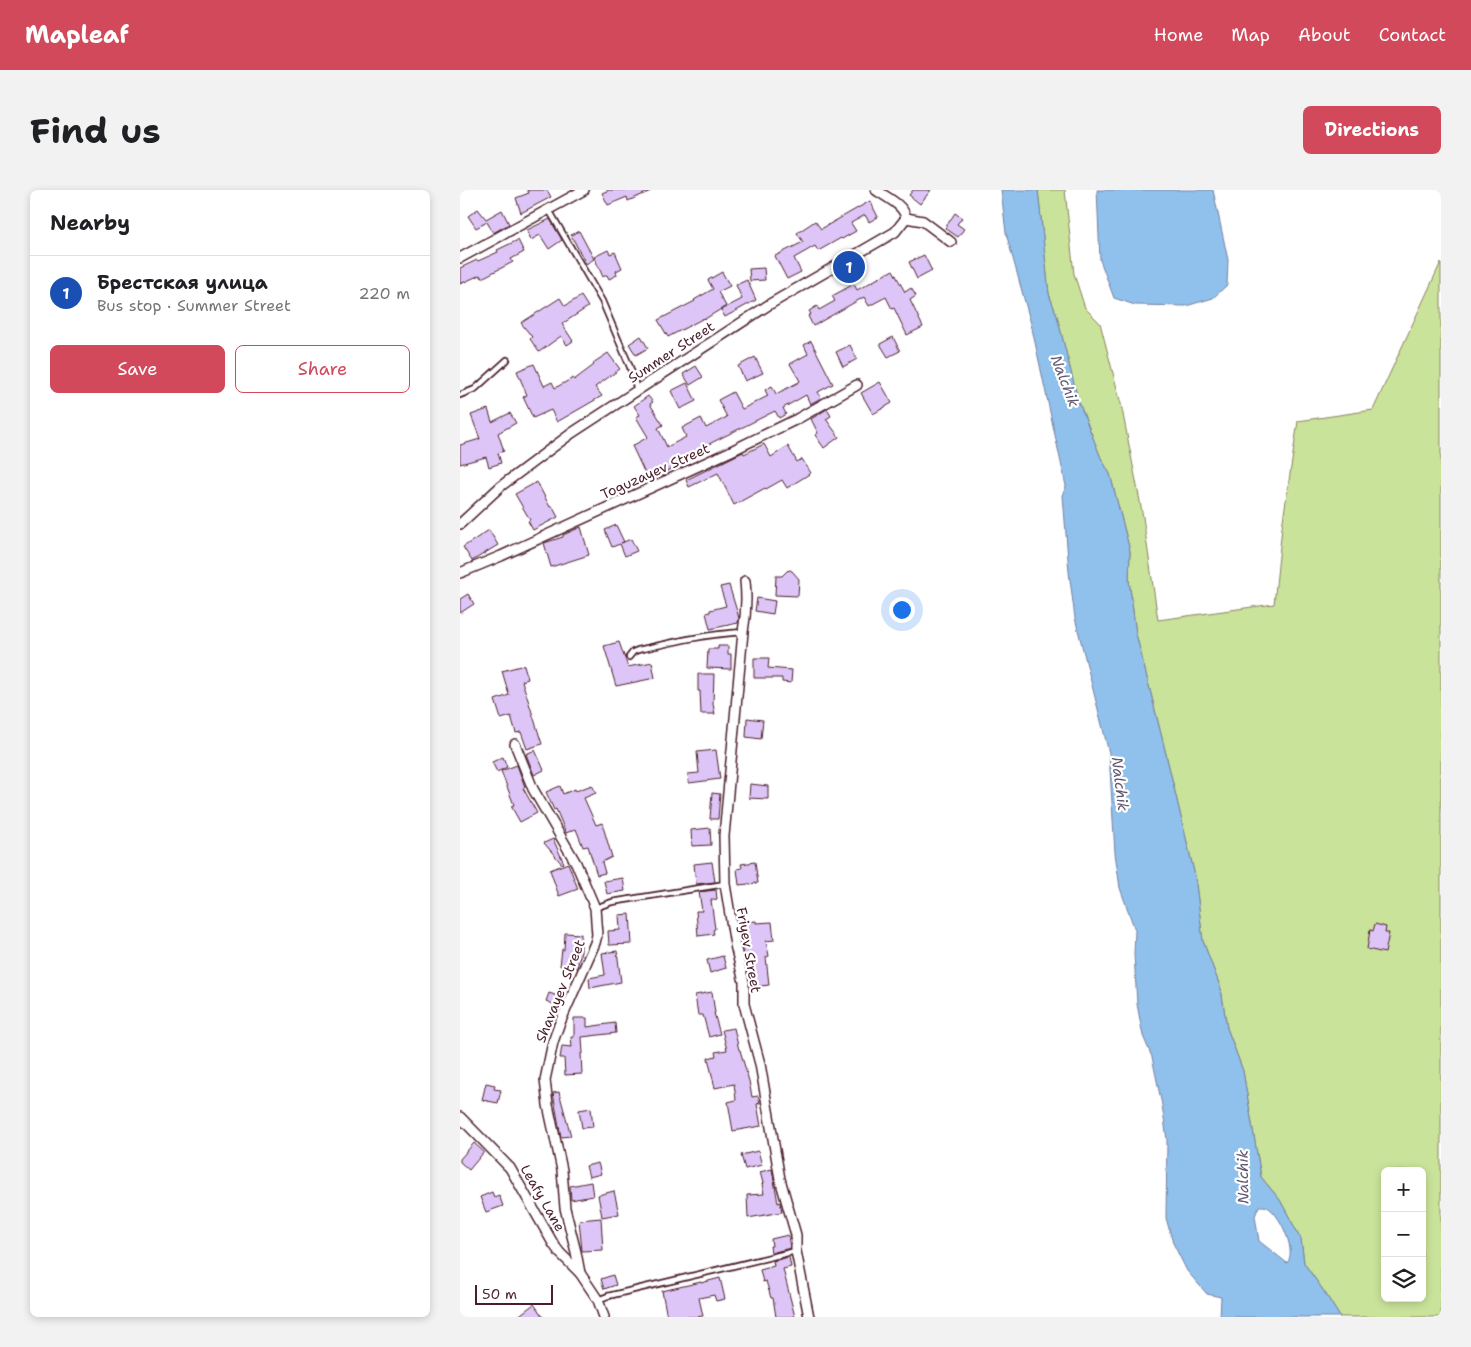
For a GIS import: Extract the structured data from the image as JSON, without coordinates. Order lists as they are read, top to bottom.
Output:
{
  "streets": {
    "street": [
      "Summer Street",
      "Toguzayev Street",
      "Friyev Street",
      "Shavayev Street",
      "Leafy Lane"
    ]
  },
  "crossings": [
    ["Shavayev Street", "Leafy Lane"]
  ],
  "water": ["Nalchik"],
  "scale_bar": "50 m",
  "page": {
    "header": "Mapleaf",
    "nav": [
      "Home",
      "Map",
      "About",
      "Contact"
    ],
    "buttons": [
      "Directions",
      ["Save", "Share"]
    ],
    "title": "Find us",
    "heading": "Nearby",
    "pins": "1",
    "list": [
      {
        "mark": "1",
        "name": "Брестская улица",
        "note": "Bus stop · Summer Street",
        "value": "220 m"
      }
    ],
    "map_buttons": ["+", "−"],
    "scale": "50 m"
  }
}
